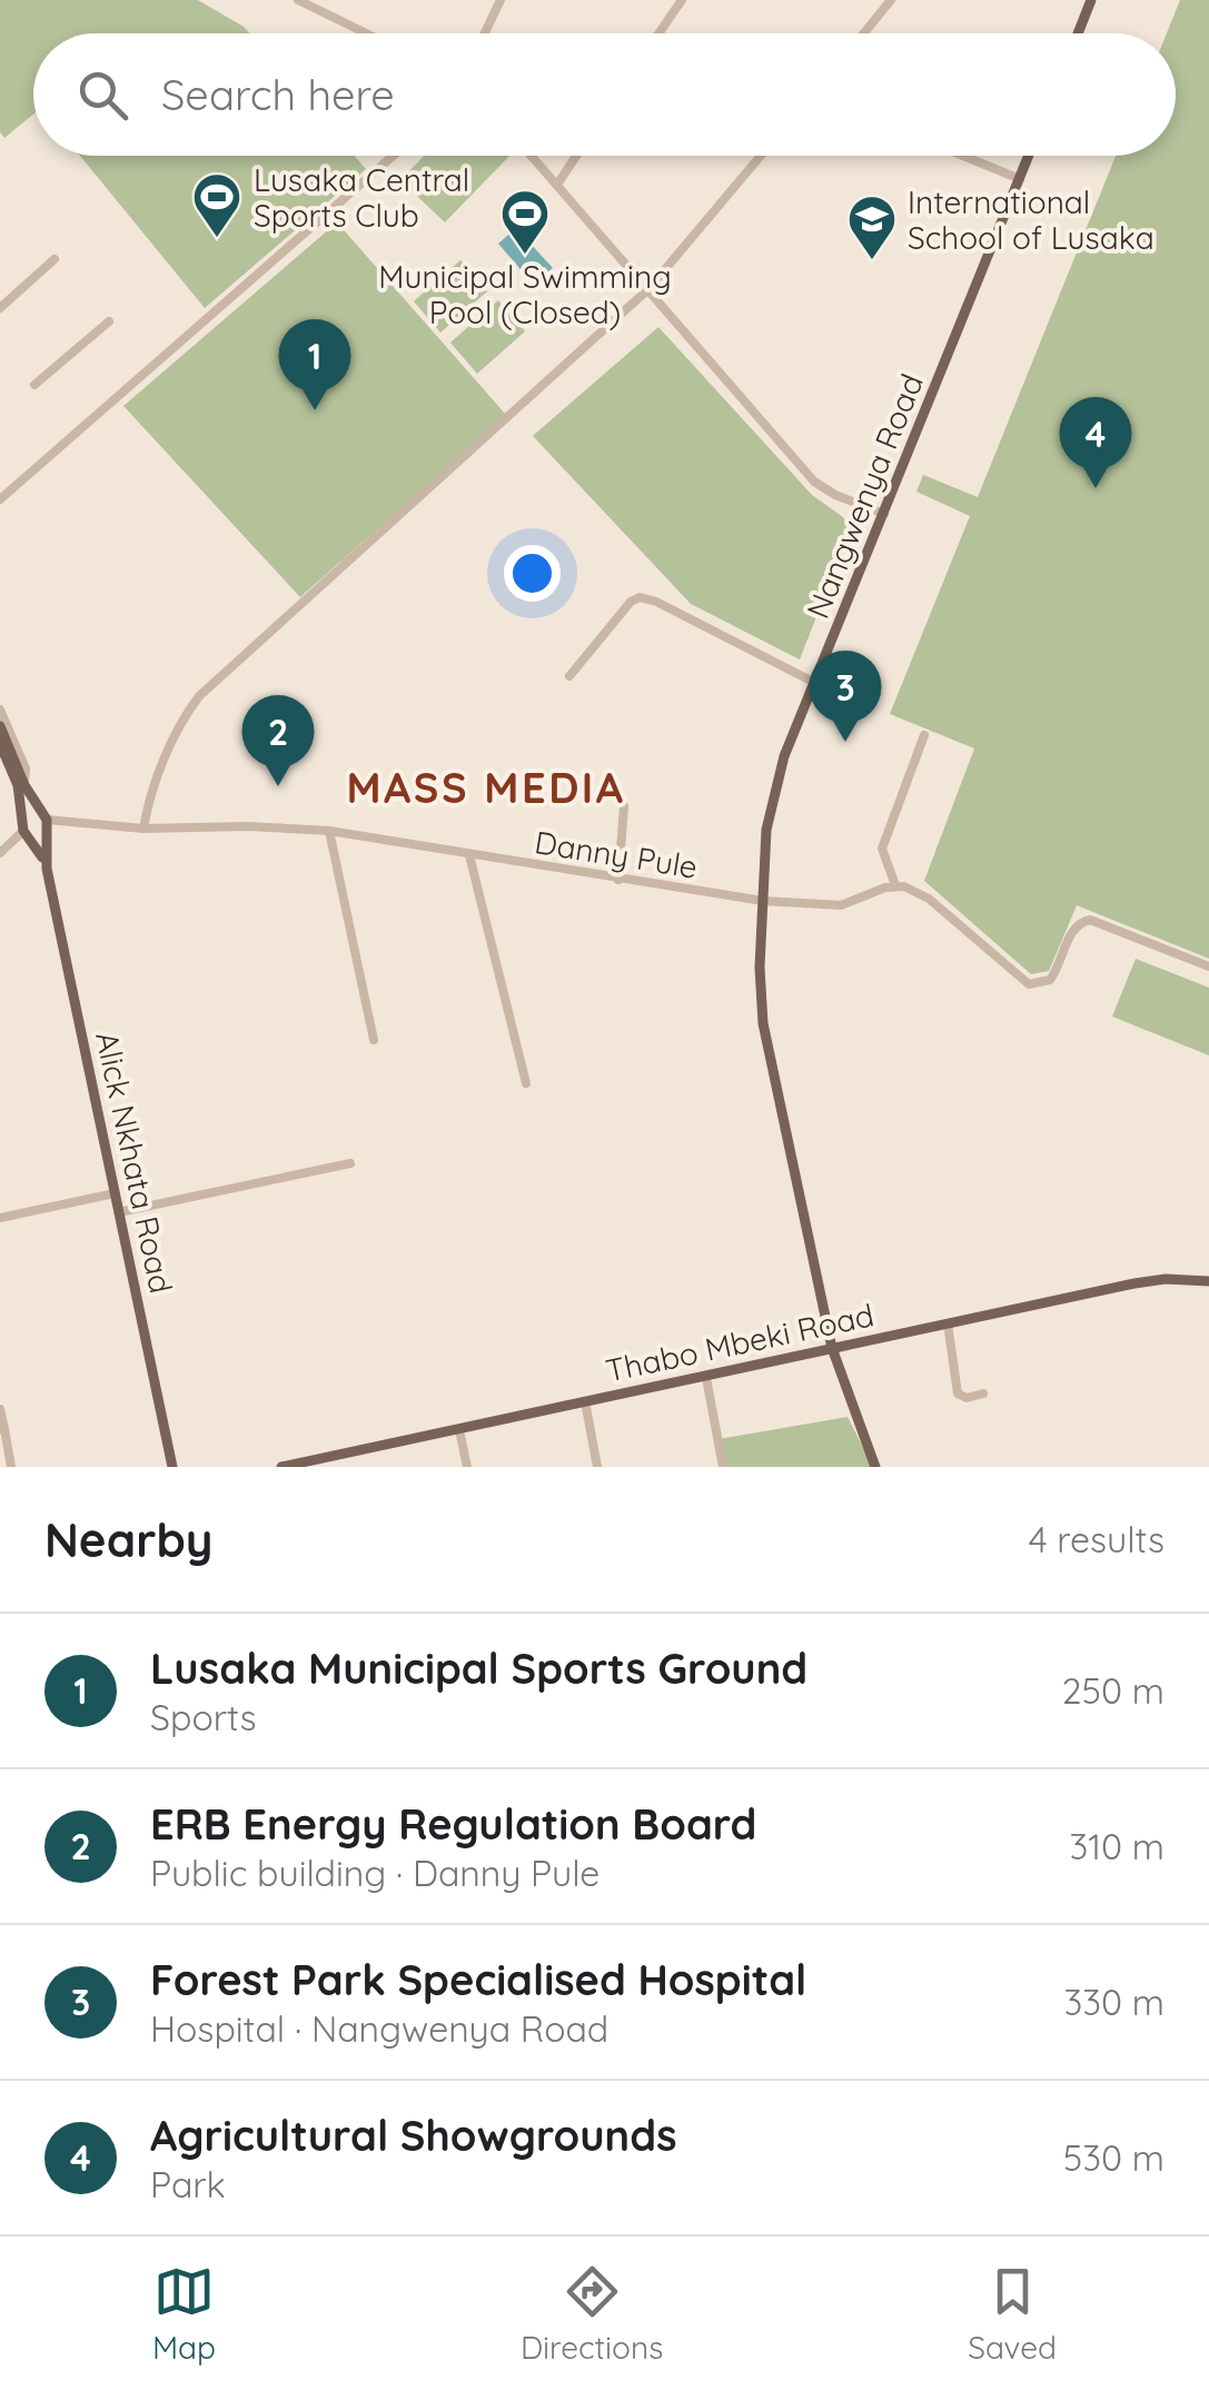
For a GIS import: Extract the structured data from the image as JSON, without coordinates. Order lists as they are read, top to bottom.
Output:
{
  "streets": {
    "main road": ["Nangwenya Road", "Alick Nkhata Road", "Thabo Mbeki Road"],
    "street": ["Danny Pule"]
  },
  "crossings": [
    ["Nangwenya Road", "Danny Pule"],
    ["Nangwenya Road", "Thabo Mbeki Road"],
    ["Danny Pule", "Alick Nkhata Road"]
  ],
  "districts": ["MASS MEDIA"],
  "places": {
    "sports": ["Lusaka Central Sports Club", "Municipal Swimming Pool (Closed)"],
    "school or university": ["International School of Lusaka"]
  },
  "page": {
    "search": "Search here",
    "pins": [
      "1",
      "4",
      "3",
      "2"
    ],
    "heading": ["Nearby", "4 results"],
    "list": [
      {
        "mark": "1",
        "name": "Lusaka Municipal Sports Ground",
        "note": "Sports",
        "value": "250 m"
      },
      {
        "mark": "2",
        "name": "ERB Energy Regulation Board",
        "note": "Public building · Danny Pule",
        "value": "310 m"
      },
      {
        "mark": "3",
        "name": "Forest Park Specialised Hospital",
        "note": "Hospital · Nangwenya Road",
        "value": "330 m"
      },
      {
        "mark": "4",
        "name": "Agricultural Showgrounds",
        "note": "Park",
        "value": "530 m"
      }
    ],
    "nav": ["Map", "Directions", "Saved"]
  }
}
